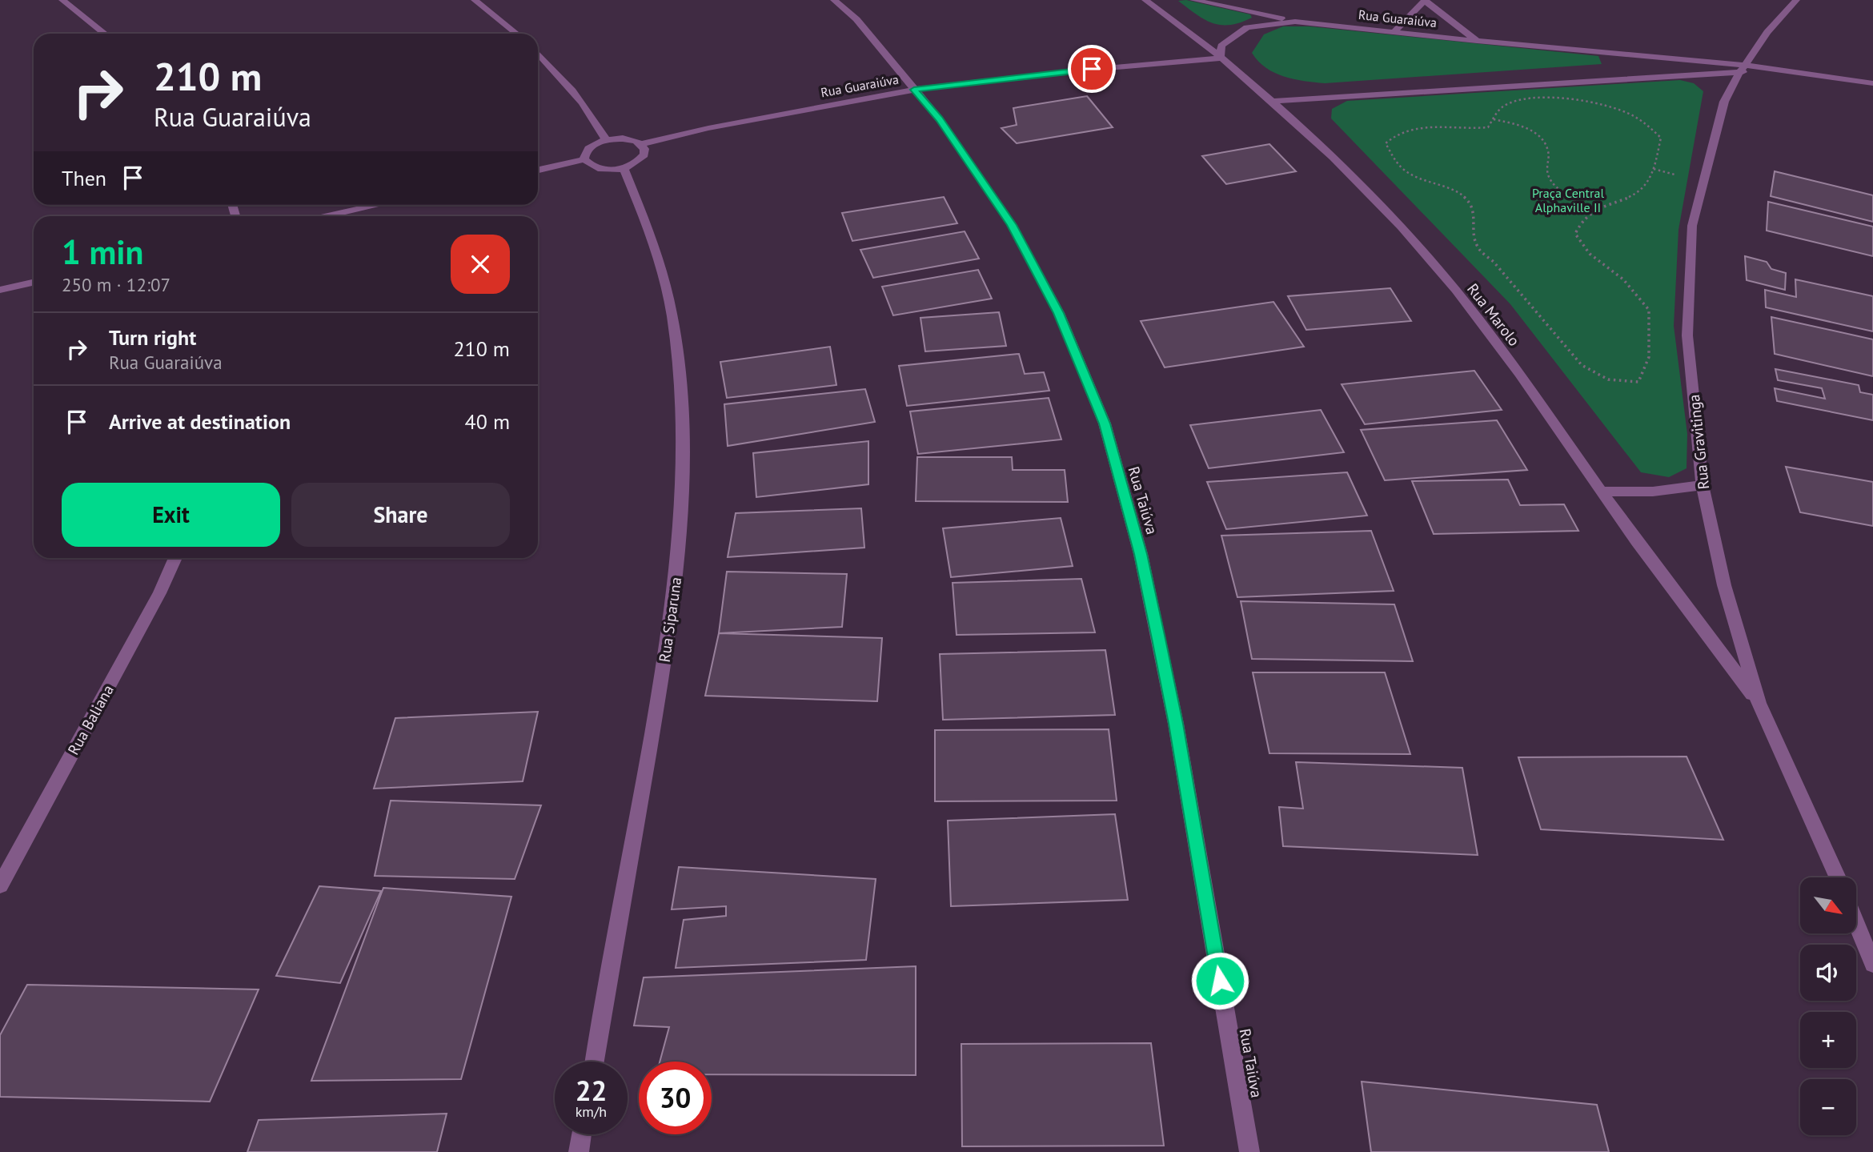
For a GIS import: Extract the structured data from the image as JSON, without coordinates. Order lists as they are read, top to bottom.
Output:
{
  "streets": {
    "street": [
      "Rua Guaraiúva",
      "Rua Marolo",
      "Rua Gravitinga",
      "Rua Taiúva",
      "Rua Siparuna",
      "Rua Baliana"
    ]
  },
  "crossings": [
    ["Rua Guaraiúva", "Rua Marolo"],
    ["Rua Guaraiúva", "Rua Gravitinga"],
    ["Rua Guaraiúva", "Rua Taiúva"],
    ["Rua Marolo", "Rua Gravitinga"]
  ],
  "parks": ["Praça Central Alphaville II"],
  "north": "bottom right",
  "page": {
    "turn": ["210 m", "Rua Guaraiúva"],
    "then": "Then",
    "heading": ["1 min", "250 m · 12:07"],
    "list": [
      {
        "name": "Turn right",
        "note": "Rua Guaraiúva",
        "value": "210 m"
      },
      {
        "name": "Arrive at destination",
        "value": "40 m"
      }
    ],
    "buttons": ["Exit", "Share"],
    "map_buttons": ["+", "−"],
    "speed": "22 km/h",
    "limit": "30"
  }
}
